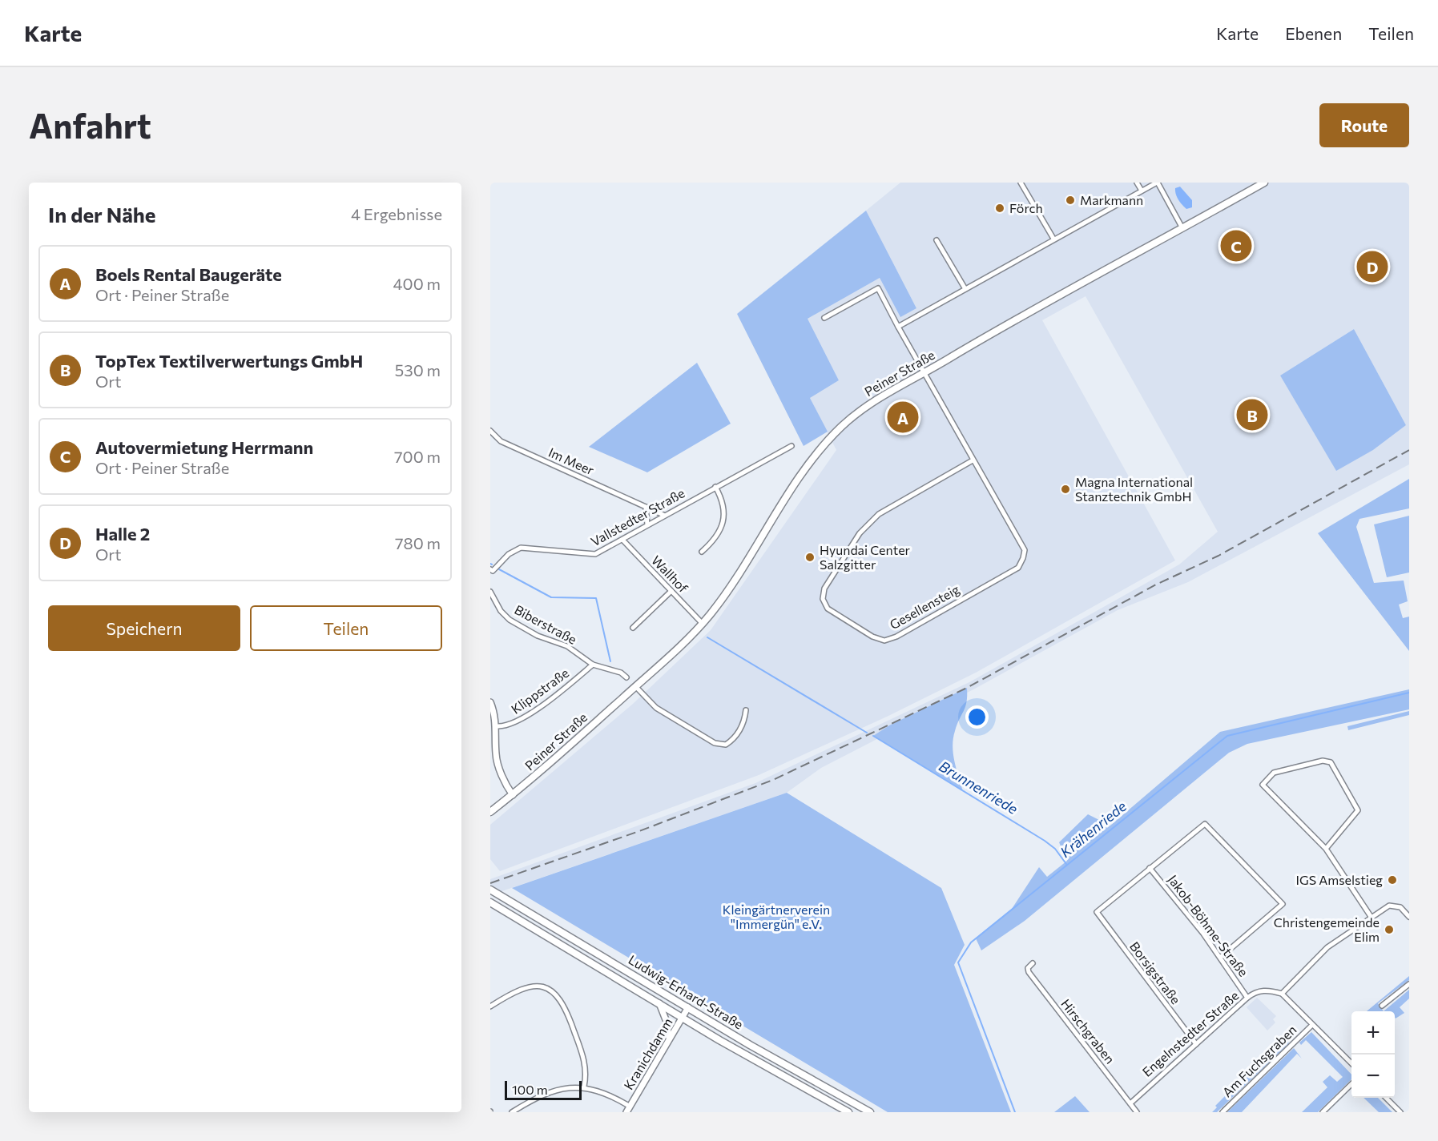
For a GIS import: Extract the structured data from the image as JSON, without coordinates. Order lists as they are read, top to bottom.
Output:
{
  "streets": {
    "main road": ["Peiner Straße", "Ludwig-Erhard-Straße"],
    "street": [
      "Im Meer",
      "Vallstedter Straße",
      "Wallhof",
      "Gesellensteig",
      "Biberstraße",
      "Klippstraße",
      "Jakob-Böhme-Straße",
      "Borsigstraße",
      "Hirschgraben",
      "Engelnstedter Straße",
      "Kranichdamm",
      "Am Fuchsgraben"
    ]
  },
  "crossings": [
    ["Peiner Straße", "Wallhof"],
    ["Peiner Straße", "Gesellensteig"],
    ["Im Meer", "Vallstedter Straße"],
    ["Vallstedter Straße", "Wallhof"],
    ["Biberstraße", "Klippstraße"],
    ["Jakob-Böhme-Straße", "Borsigstraße"],
    ["Jakob-Böhme-Straße", "Engelnstedter Straße"],
    ["Borsigstraße", "Engelnstedter Straße"],
    ["Ludwig-Erhard-Straße", "Kranichdamm"],
    ["Hirschgraben", "Engelnstedter Straße"]
  ],
  "water": ["Brunnenriede", "Krähenriede"],
  "parks": ["Kleingärtnerverein \"Immergün\" e.V."],
  "places": [
    "Markmann",
    "Förch",
    "Magna International Stanztechnik GmbH",
    "Hyundai Center Salzgitter",
    "IGS Amselstieg",
    "Christengemeinde Elim"
  ],
  "scale_bar": "100 m",
  "page": {
    "header": "Karte",
    "nav": ["Karte", "Ebenen", "Teilen"],
    "buttons": [
      "Route",
      ["Speichern", "Teilen"]
    ],
    "title": "Anfahrt",
    "heading": ["In der Nähe", "4 Ergebnisse"],
    "pins": [
      "C",
      "D",
      "B",
      "A"
    ],
    "list": [
      {
        "mark": "A",
        "name": "Boels Rental Baugeräte",
        "note": "Ort · Peiner Straße",
        "value": "400 m"
      },
      {
        "mark": "B",
        "name": "TopTex Textilverwertungs GmbH",
        "note": "Ort",
        "value": "530 m"
      },
      {
        "mark": "C",
        "name": "Autovermietung Herrmann",
        "note": "Ort · Peiner Straße",
        "value": "700 m"
      },
      {
        "mark": "D",
        "name": "Halle 2",
        "note": "Ort",
        "value": "780 m"
      }
    ],
    "map_buttons": ["+", "−"],
    "scale": "100 m"
  }
}
